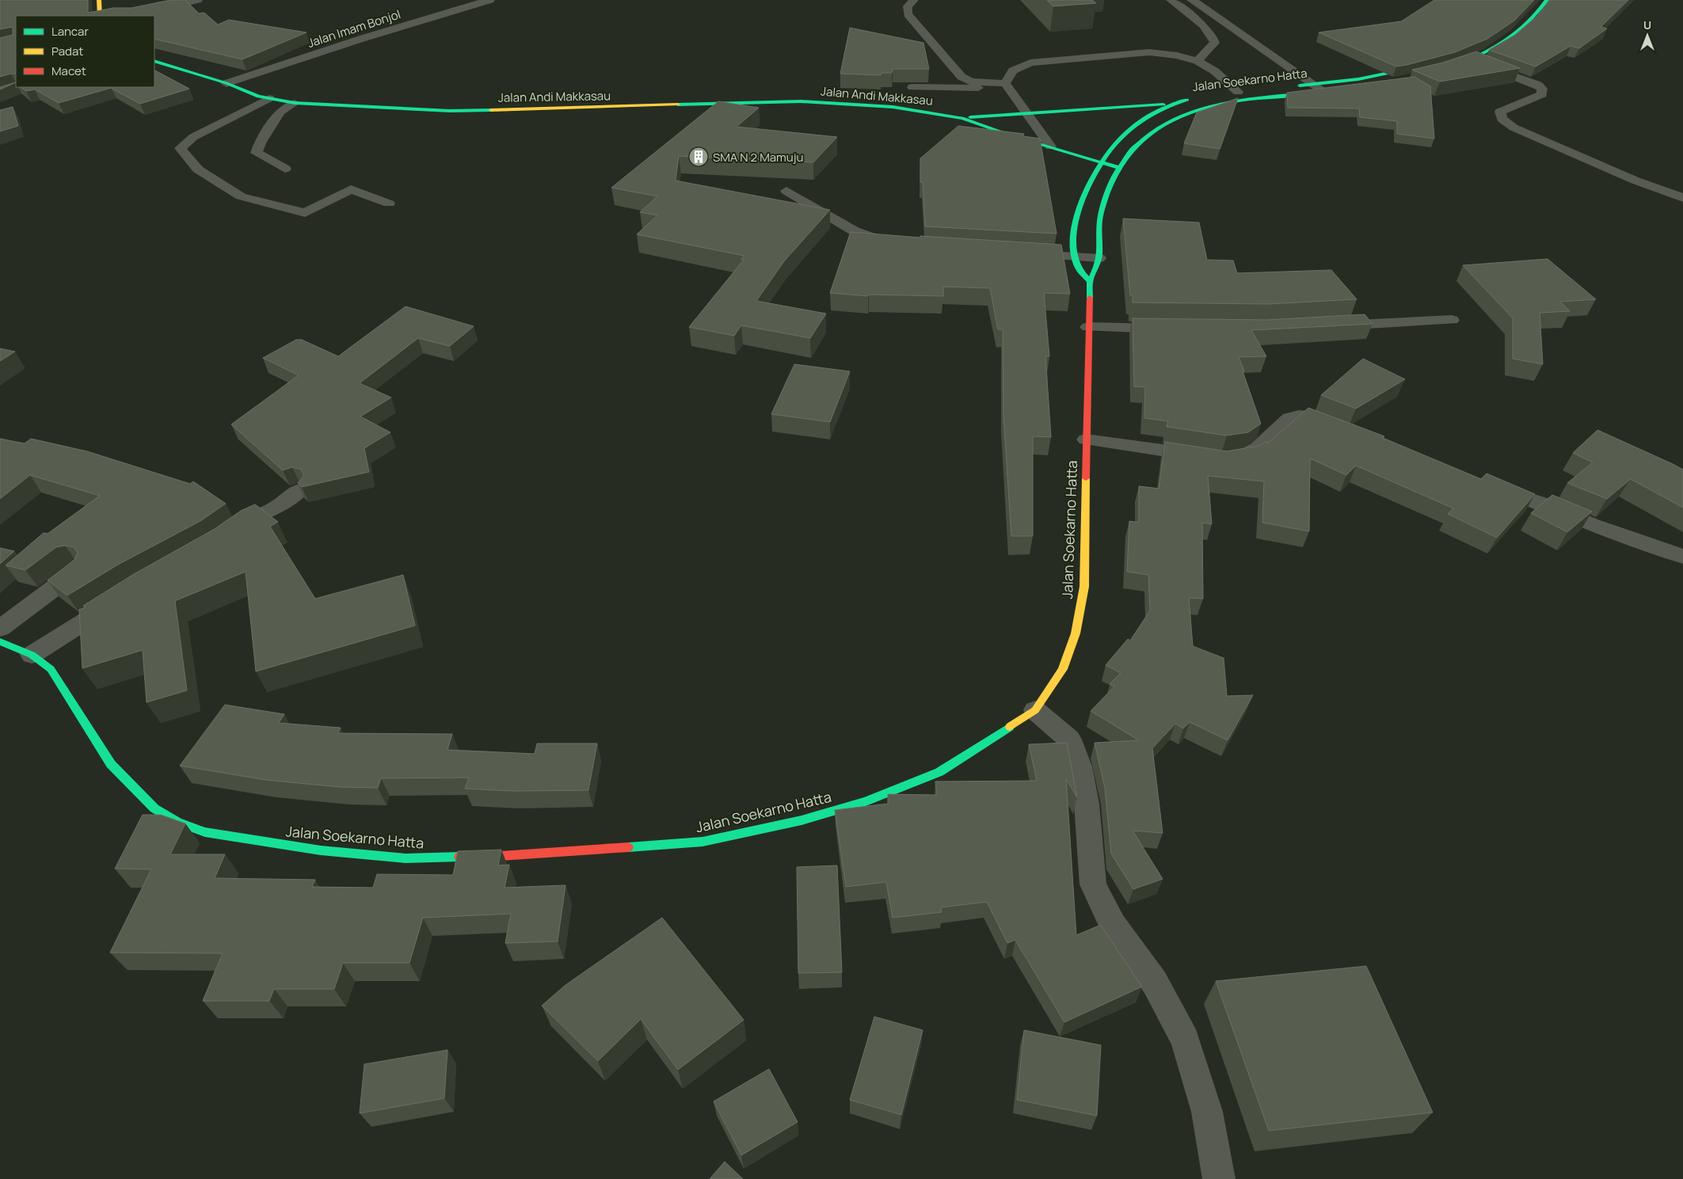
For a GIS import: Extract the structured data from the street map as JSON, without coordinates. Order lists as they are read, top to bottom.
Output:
{
  "streets": {
    "street": ["Jalan Imam Bonjol", "Jalan Soekarno Hatta", "Jalan Andi Makkasau"]
  },
  "crossings": [
    ["Jalan Imam Bonjol", "Jalan Andi Makkasau"]
  ],
  "places": {
    "building": ["SMA N 2 Mamuju"]
  },
  "legend": ["Lancar", "Padat", "Macet"],
  "north": "top"
}
